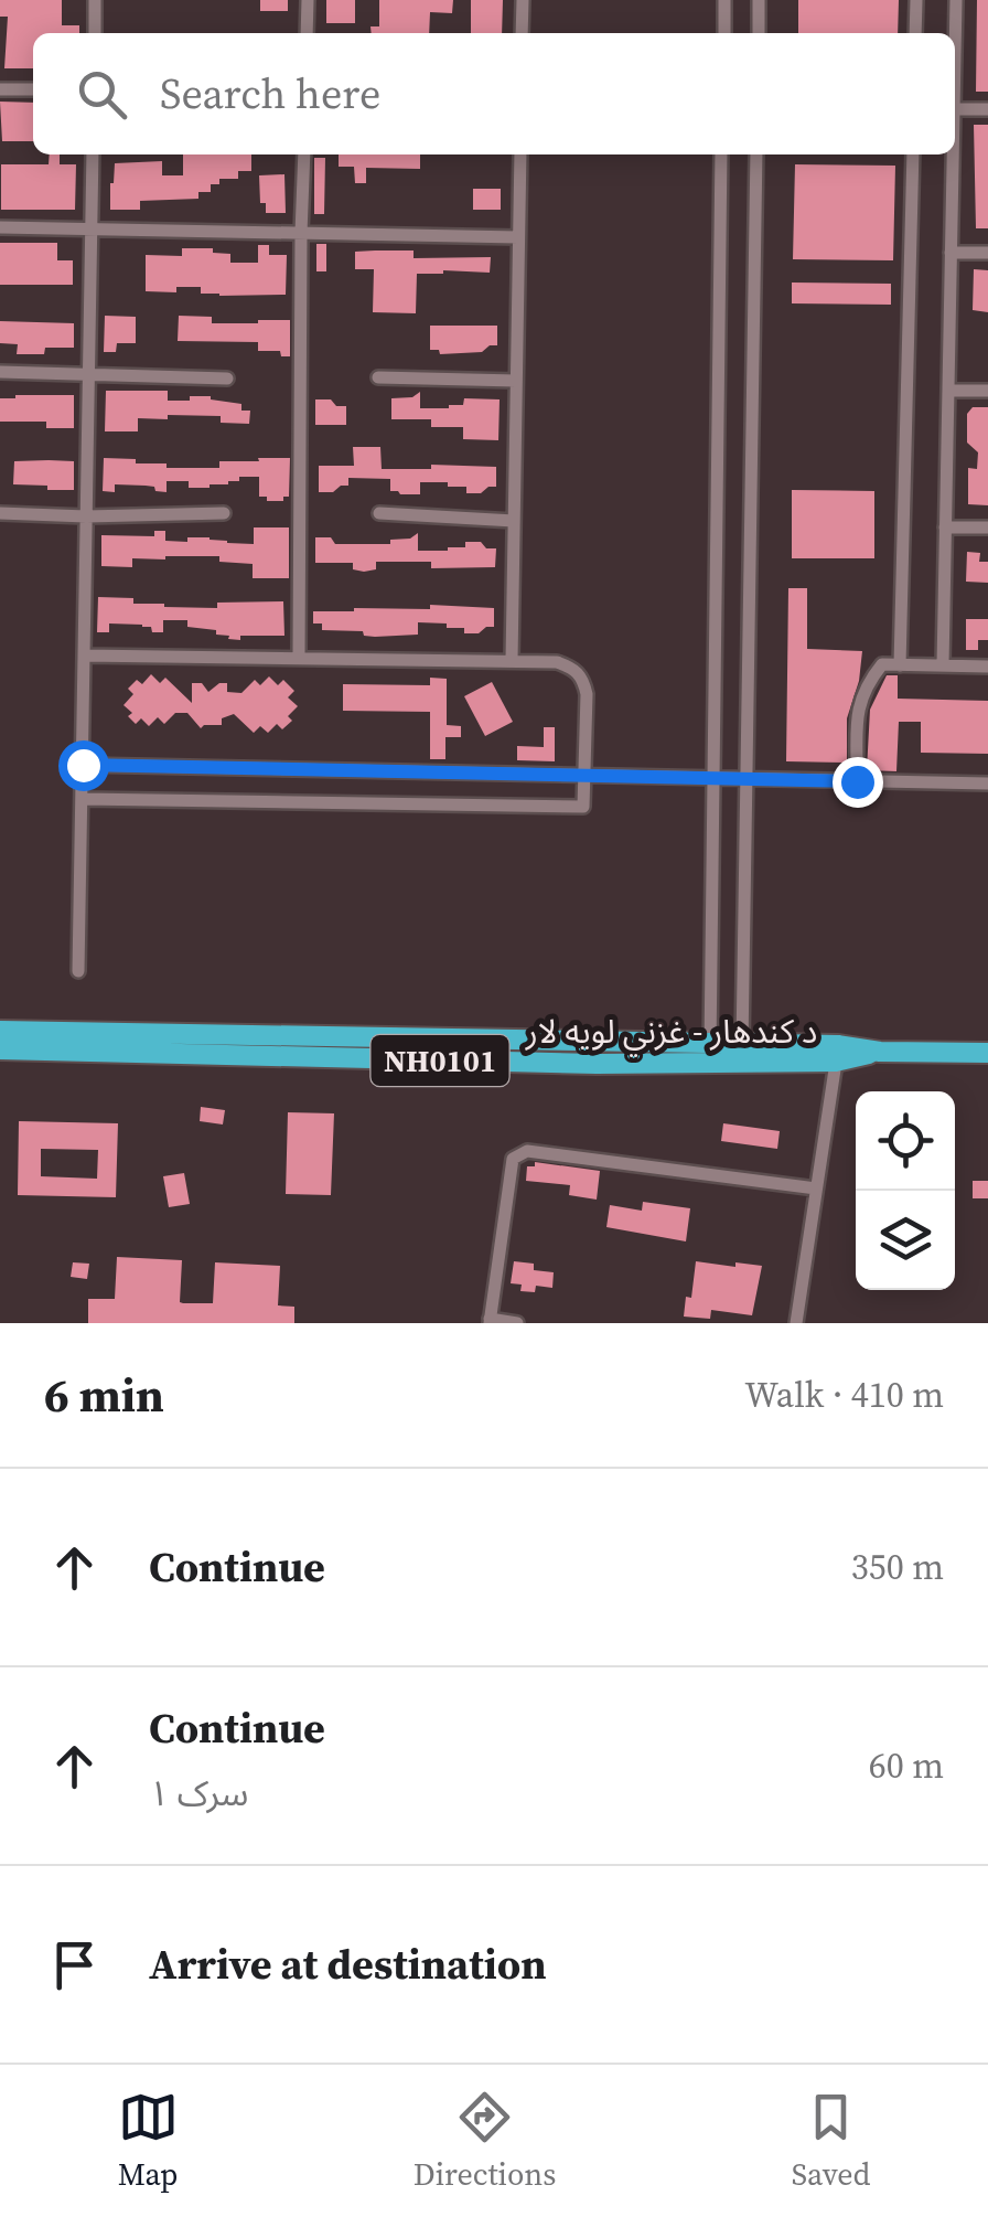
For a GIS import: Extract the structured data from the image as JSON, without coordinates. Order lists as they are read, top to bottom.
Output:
{
  "streets": {
    "highway": ["د کندهار - غزني لويه لار", "NH0101"]
  },
  "page": {
    "search": "Search here",
    "heading": ["6 min", "Walk · 410 m"],
    "list": [
      ["Continue", "350 m"],
      ["Continue", "سرک ۱", "60 m"],
      "Arrive at destination"
    ],
    "nav": ["Map", "Directions", "Saved"]
  }
}
